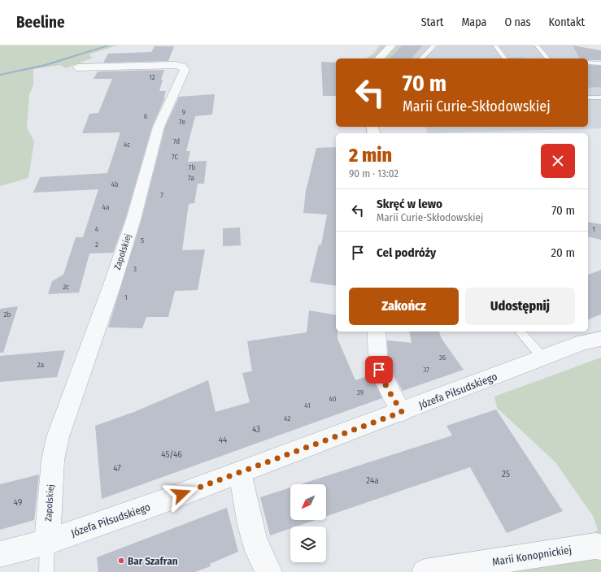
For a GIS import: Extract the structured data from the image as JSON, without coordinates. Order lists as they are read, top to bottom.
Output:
{
  "streets": {
    "street": ["Zapolskiej", "Józefa Piłsudskiego", "Marii Konopnickiej"]
  },
  "crossings": [
    ["Zapolskiej", "Józefa Piłsudskiego"]
  ],
  "places": ["Bar Szafran"],
  "house_numbers": [
    "12",
    "9",
    "6",
    "7e",
    "7d",
    "4c",
    "7C",
    "7b",
    "7a",
    "4b",
    "7",
    "4a",
    "4",
    "1",
    "5",
    "2",
    "3",
    "2c",
    "1",
    "2b",
    "36",
    "2a",
    "37",
    "39",
    "40",
    "41",
    "42",
    "43",
    "44",
    "45/46",
    "47",
    "25",
    "24a",
    "49"
  ],
  "north": "bottom left",
  "page": {
    "header": "Beeline",
    "nav": [
      "Start",
      "Mapa",
      "O nas",
      "Kontakt"
    ],
    "turn": ["70 m", "Marii Curie-Skłodowskiej"],
    "heading": ["2 min", "90 m · 13:02"],
    "list": [
      {
        "name": "Skręć w lewo",
        "note": "Marii Curie-Skłodowskiej",
        "value": "70 m"
      },
      {
        "name": "Cel podróży",
        "value": "20 m"
      }
    ],
    "buttons": ["Zakończ", "Udostępnij"]
  }
}
